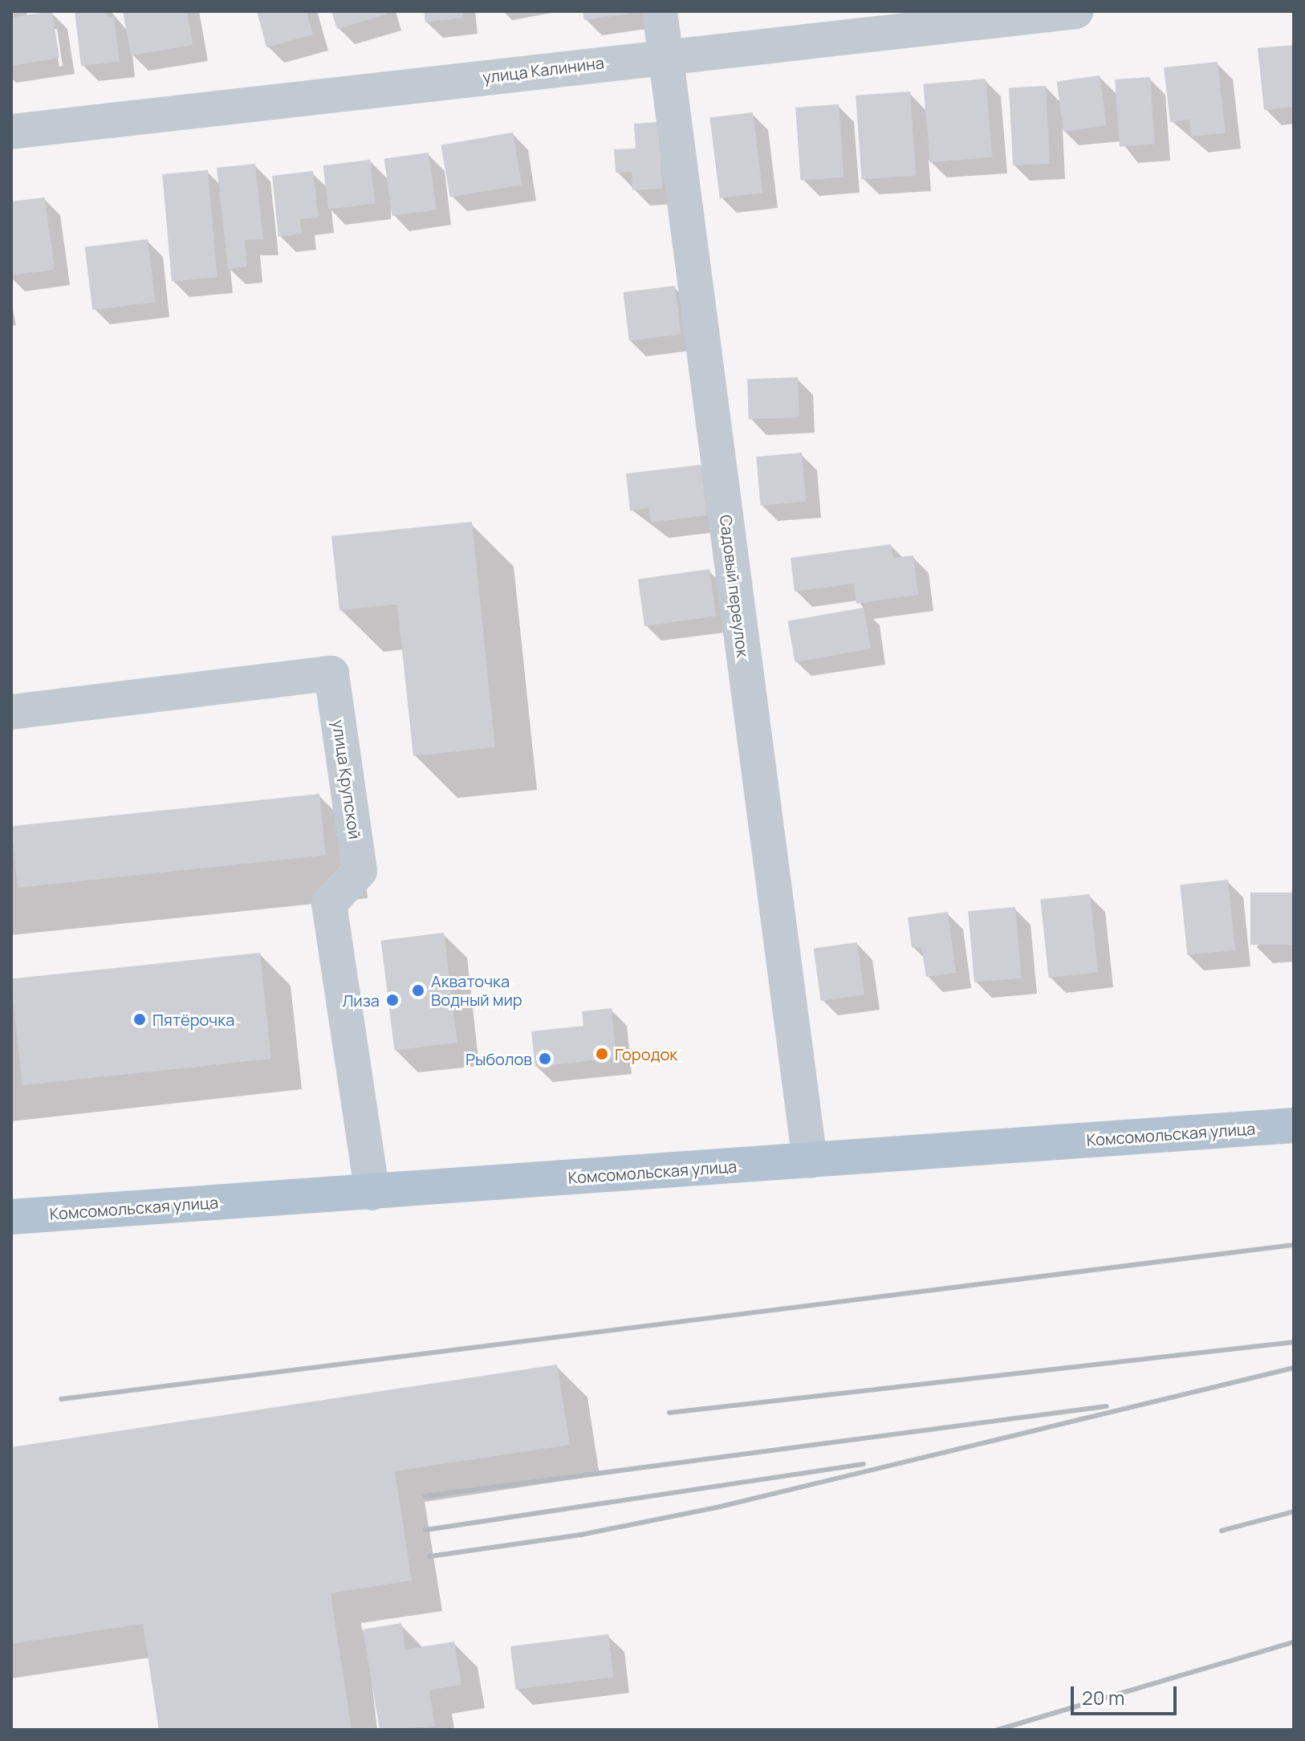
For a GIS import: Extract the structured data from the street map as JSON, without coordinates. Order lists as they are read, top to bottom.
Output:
{
  "streets": {
    "main road": ["Комсомольская улица"],
    "street": ["улица Калинина", "Садовый переулок", "улица Крупской"]
  },
  "crossings": [
    ["улица Калинина", "Садовый переулок"],
    ["Садовый переулок", "Комсомольская улица"],
    ["улица Крупской", "Комсомольская улица"]
  ],
  "places": [
    "Акваточка Водный мир",
    "Лиза",
    "Пятёрочка",
    "Городок",
    "Рыболов"
  ],
  "scale_bar": "20 m"
}
